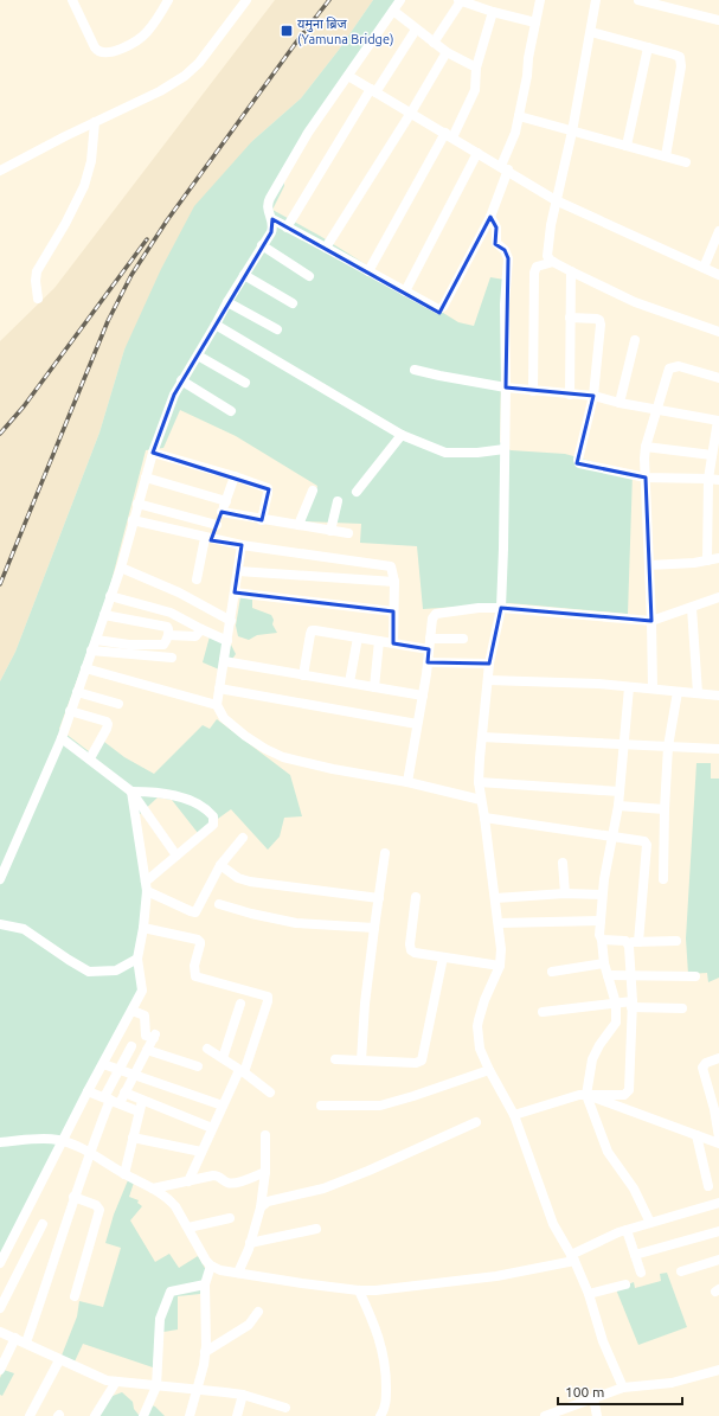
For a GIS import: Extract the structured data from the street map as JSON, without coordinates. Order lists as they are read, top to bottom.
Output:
{
  "places": {
    "transit": ["यमुना ब्रिज (Yamuna Bridge)"]
  },
  "scale_bar": "100 m"
}
